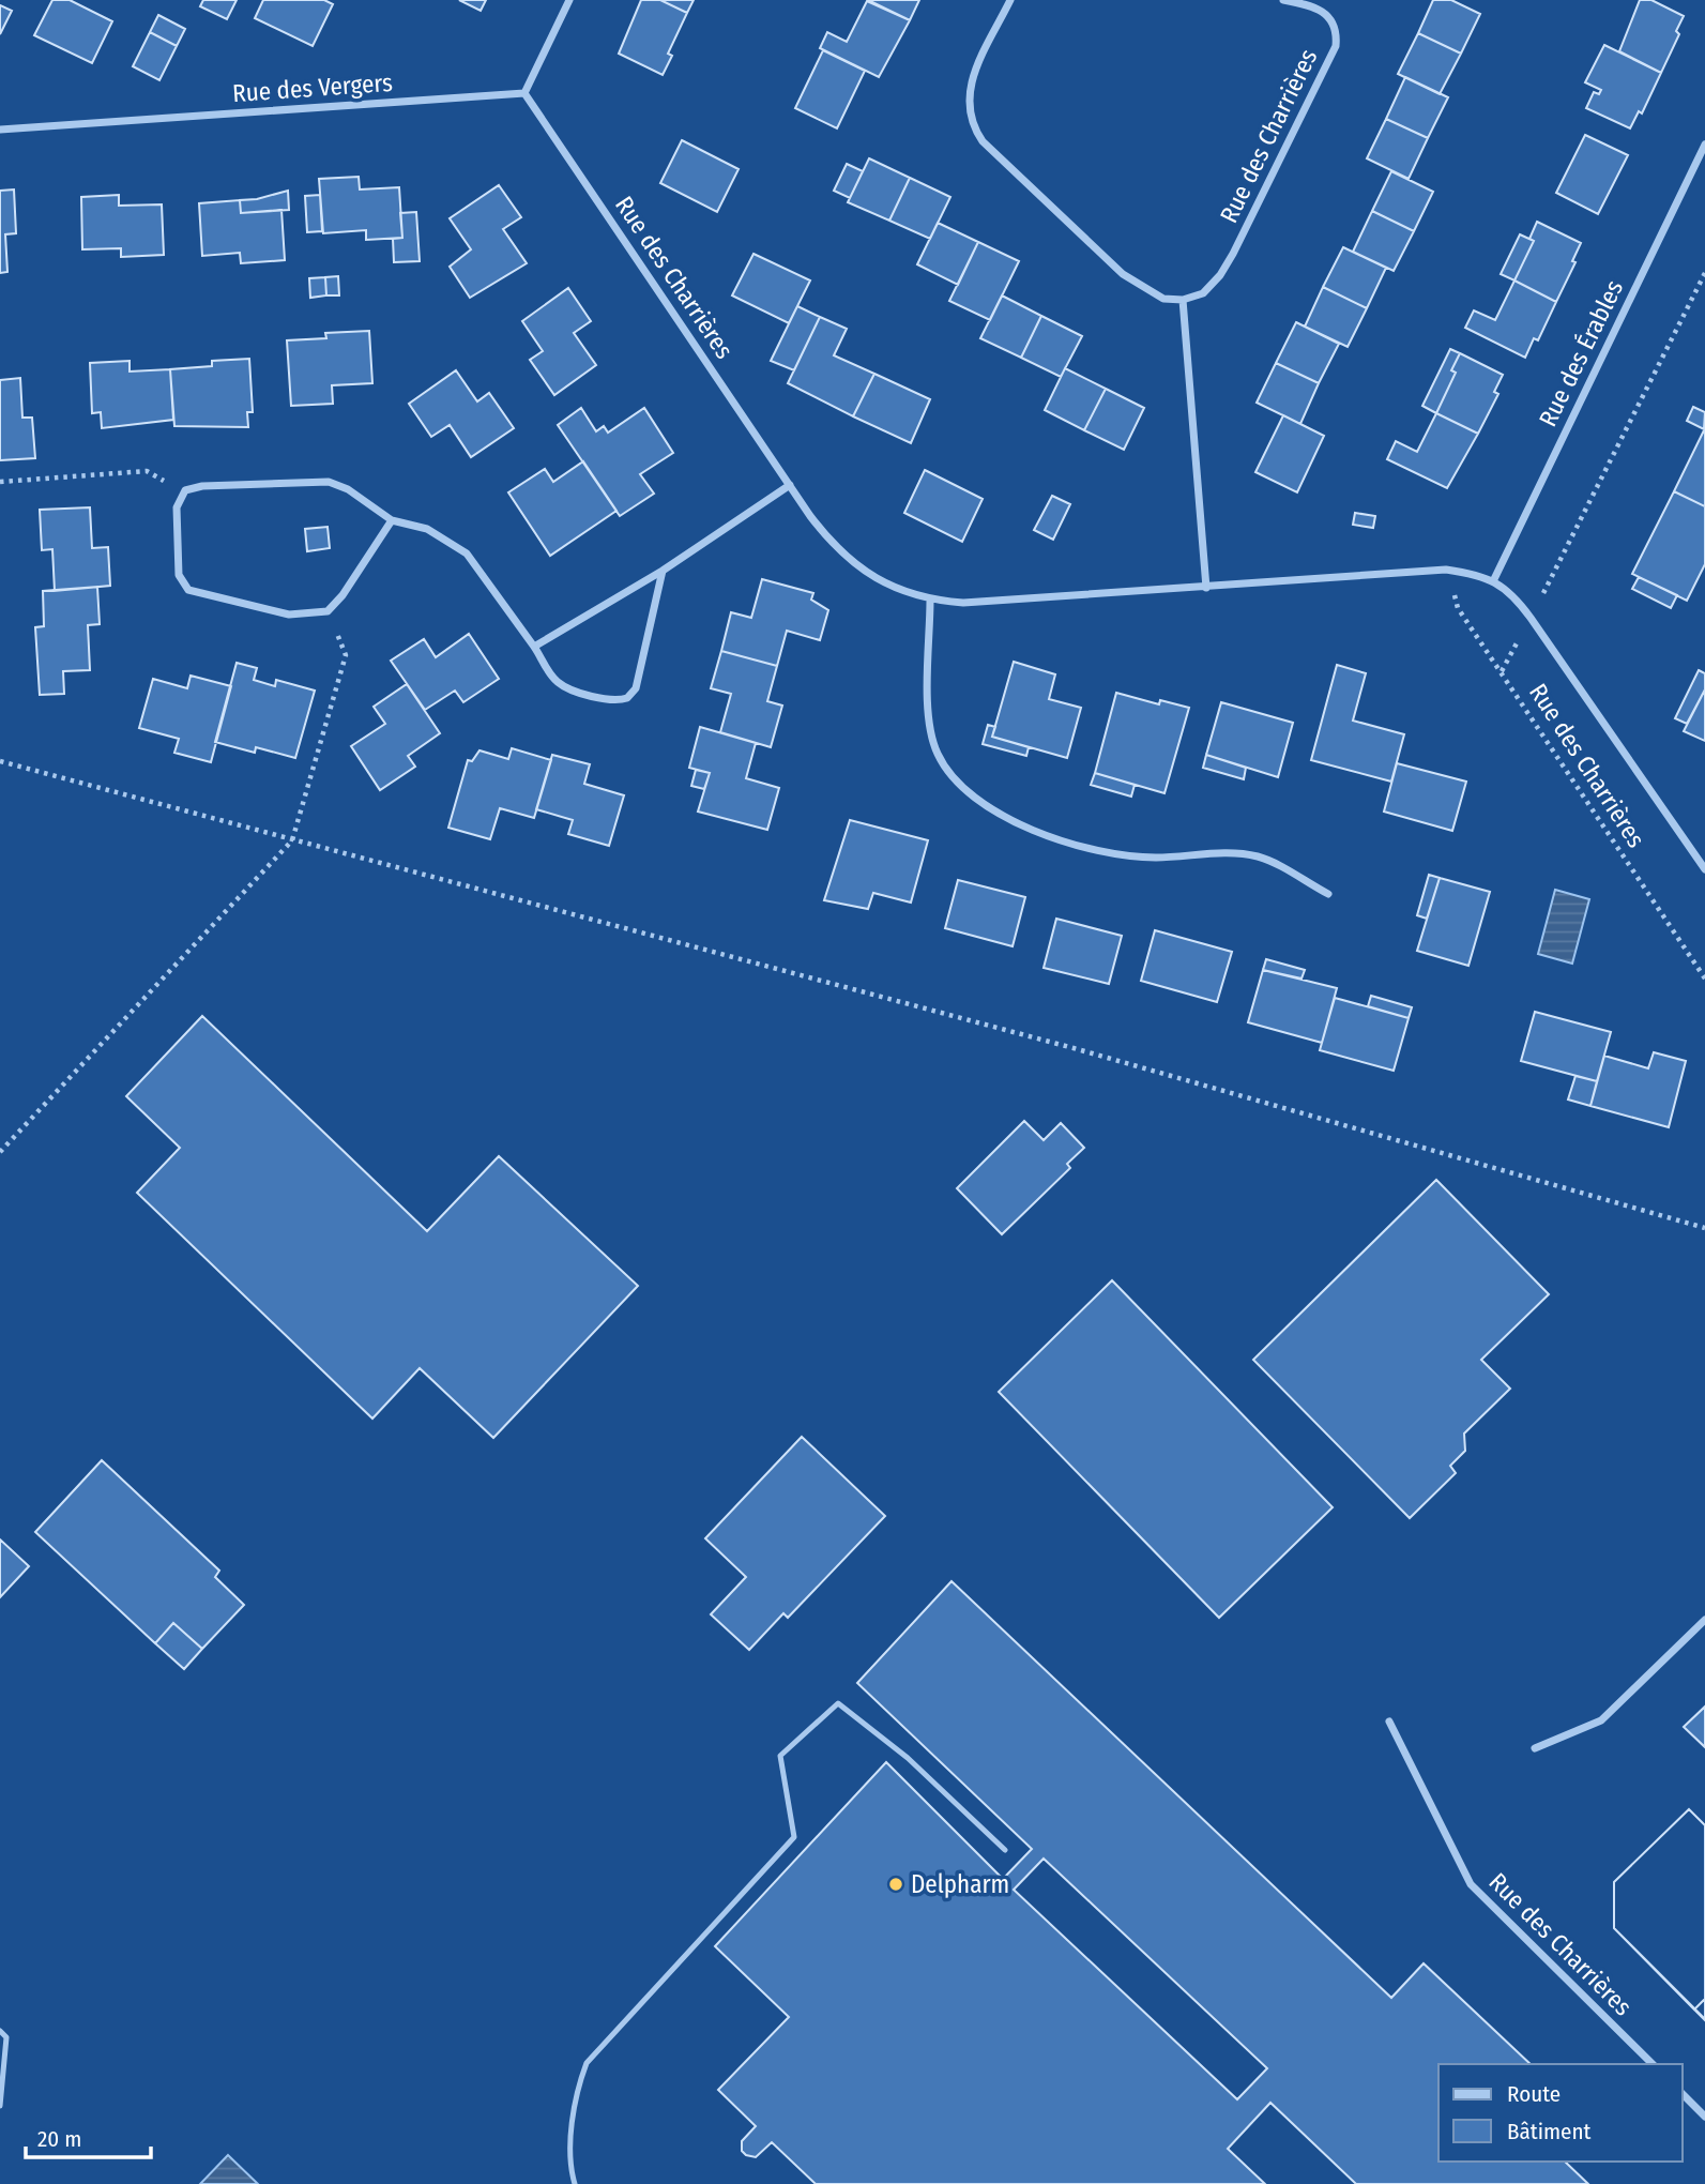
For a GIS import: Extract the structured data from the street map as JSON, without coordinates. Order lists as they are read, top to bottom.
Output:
{
  "streets": {
    "street": ["Rue des Vergers", "Rue des Charrières", "Rue des Érables"]
  },
  "crossings": [
    ["Rue des Vergers", "Rue des Charrières"],
    ["Rue des Charrières", "Rue des Érables"]
  ],
  "places": ["Delpharm"],
  "legend": ["Route", "Bâtiment"],
  "scale_bar": "20 m"
}
